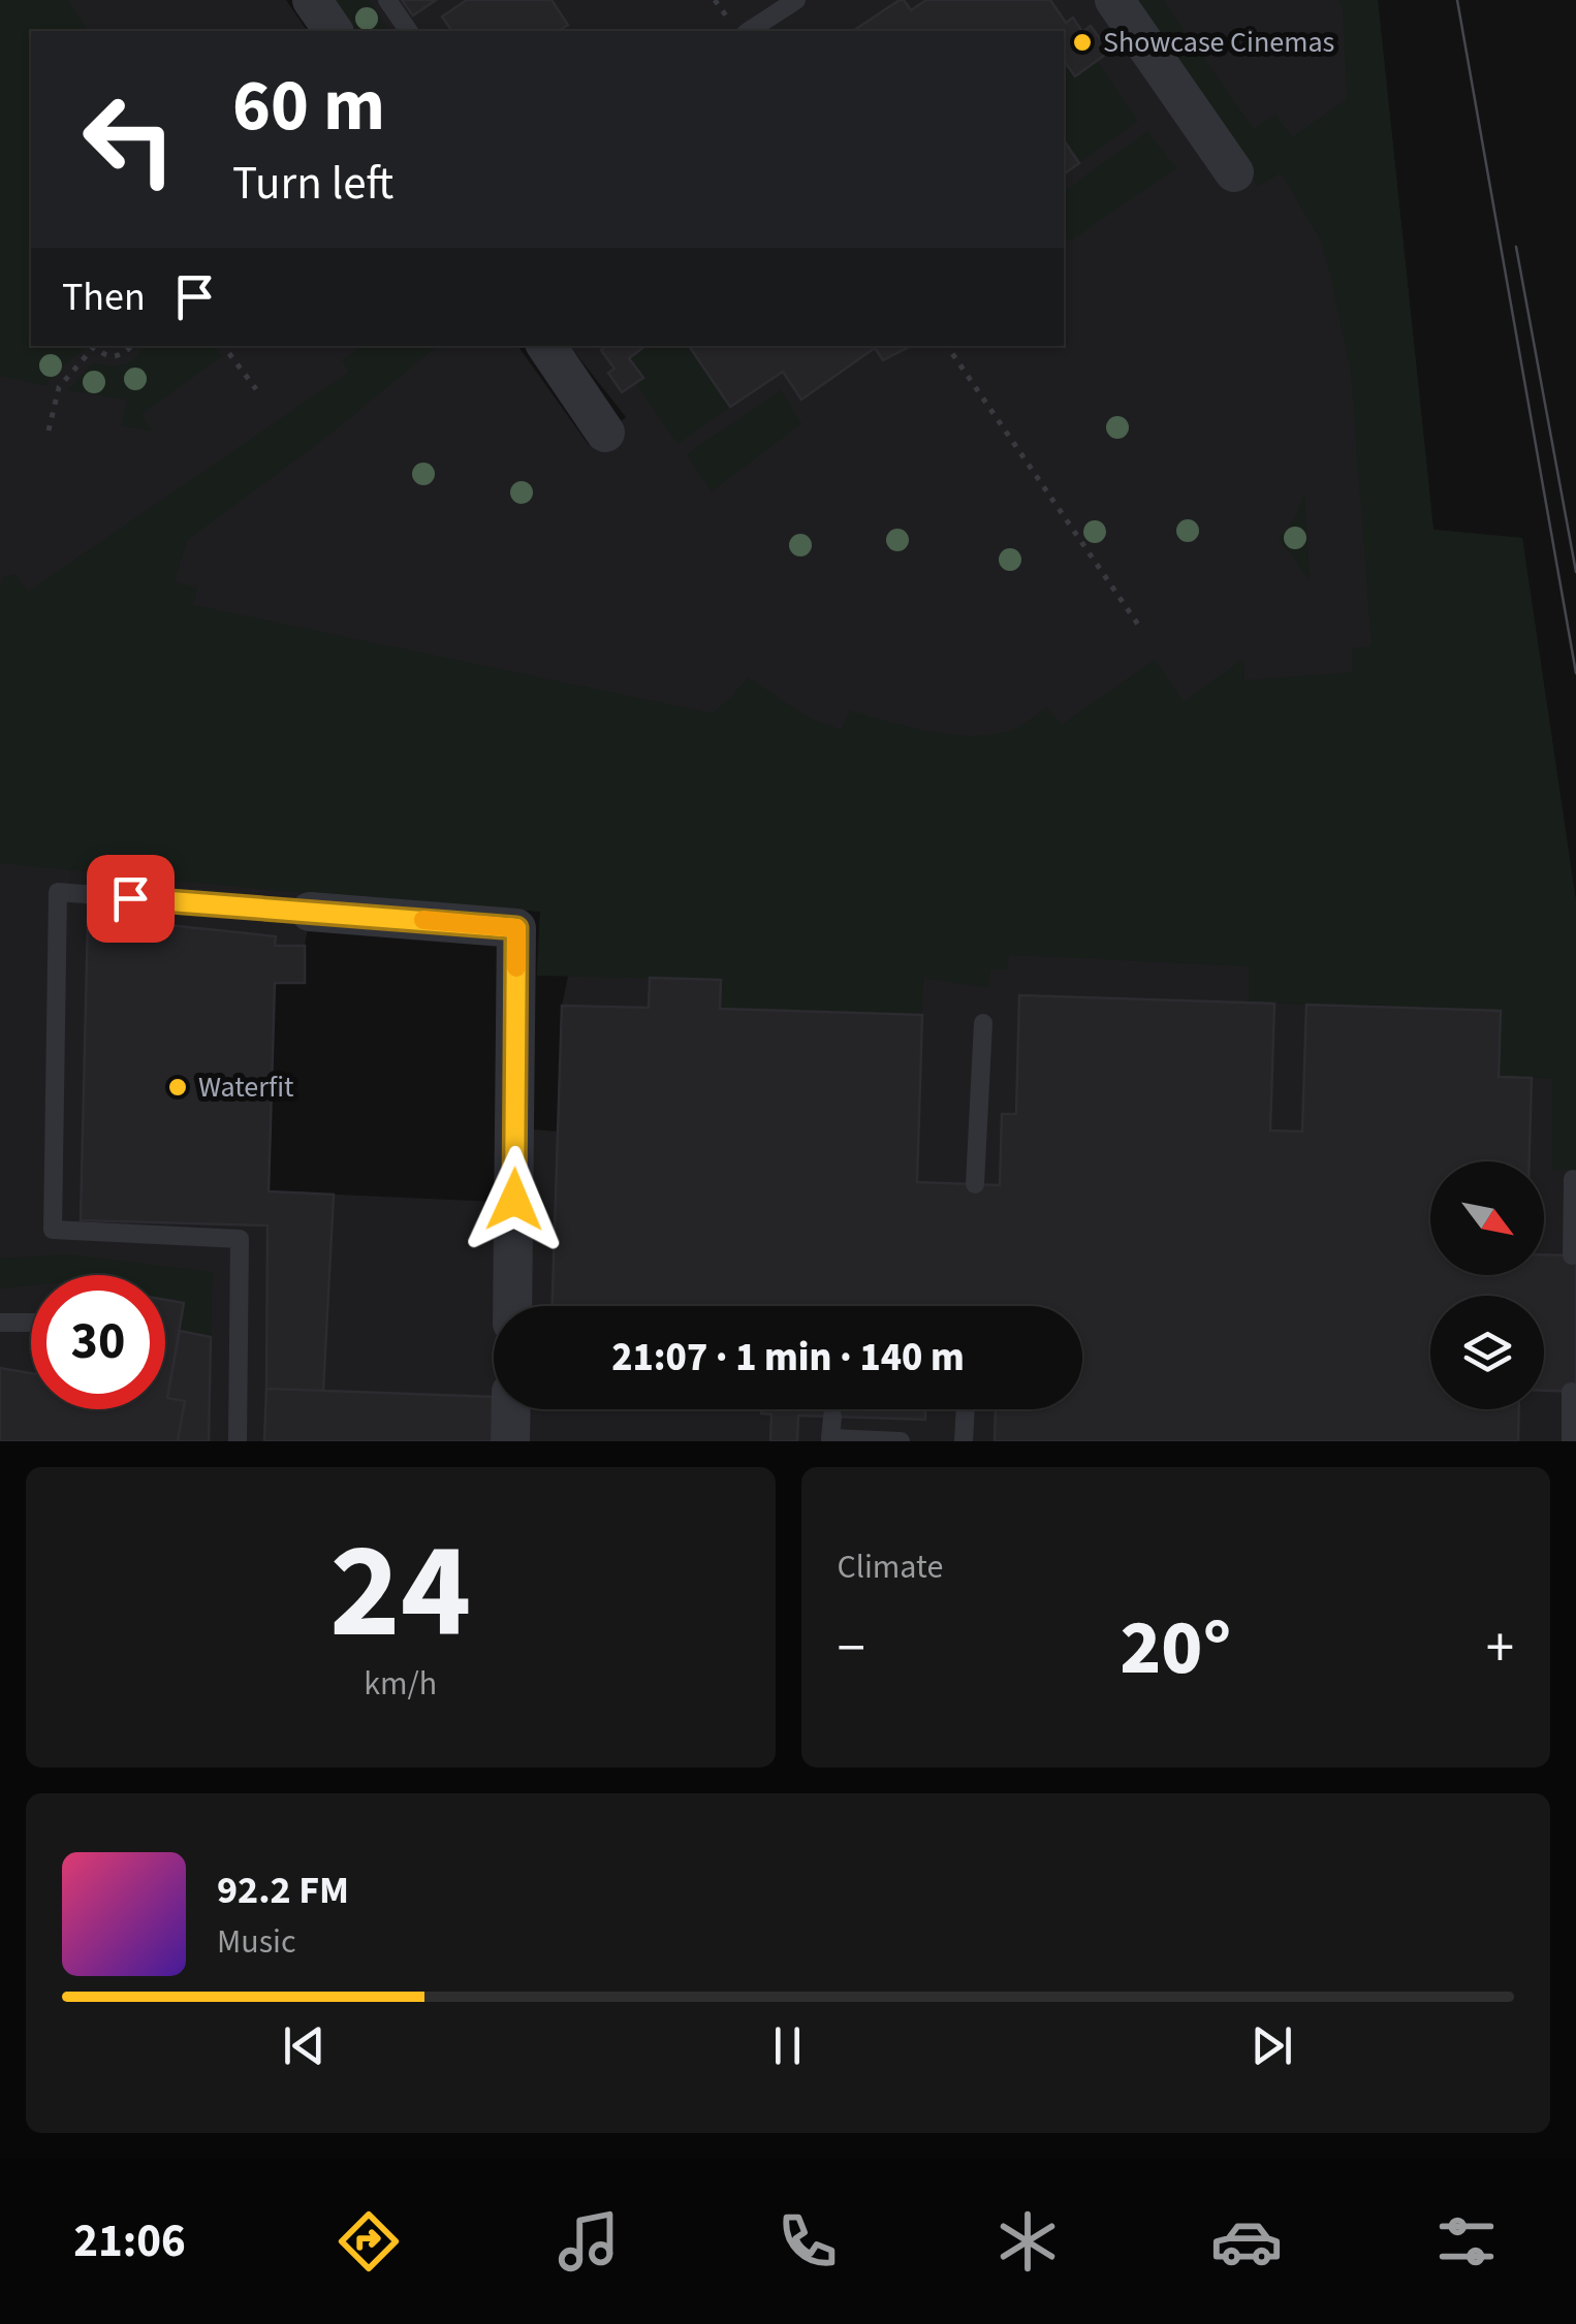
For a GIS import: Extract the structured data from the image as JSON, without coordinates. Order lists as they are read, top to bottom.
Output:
{
  "places": ["Showcase Cinemas", "Waterfit"],
  "north": "bottom right",
  "page": {
    "turn": ["60 m", "Turn left"],
    "then": "Then",
    "limit": "30",
    "trip": "21:07 · 1 min · 140 m",
    "tile": [
      ["24", "km/h"],
      "Climate"
    ],
    "heat": ["−", "20°", "+"],
    "song": ["92.2 FM", "Music"],
    "tabs": "21:06"
  }
}
